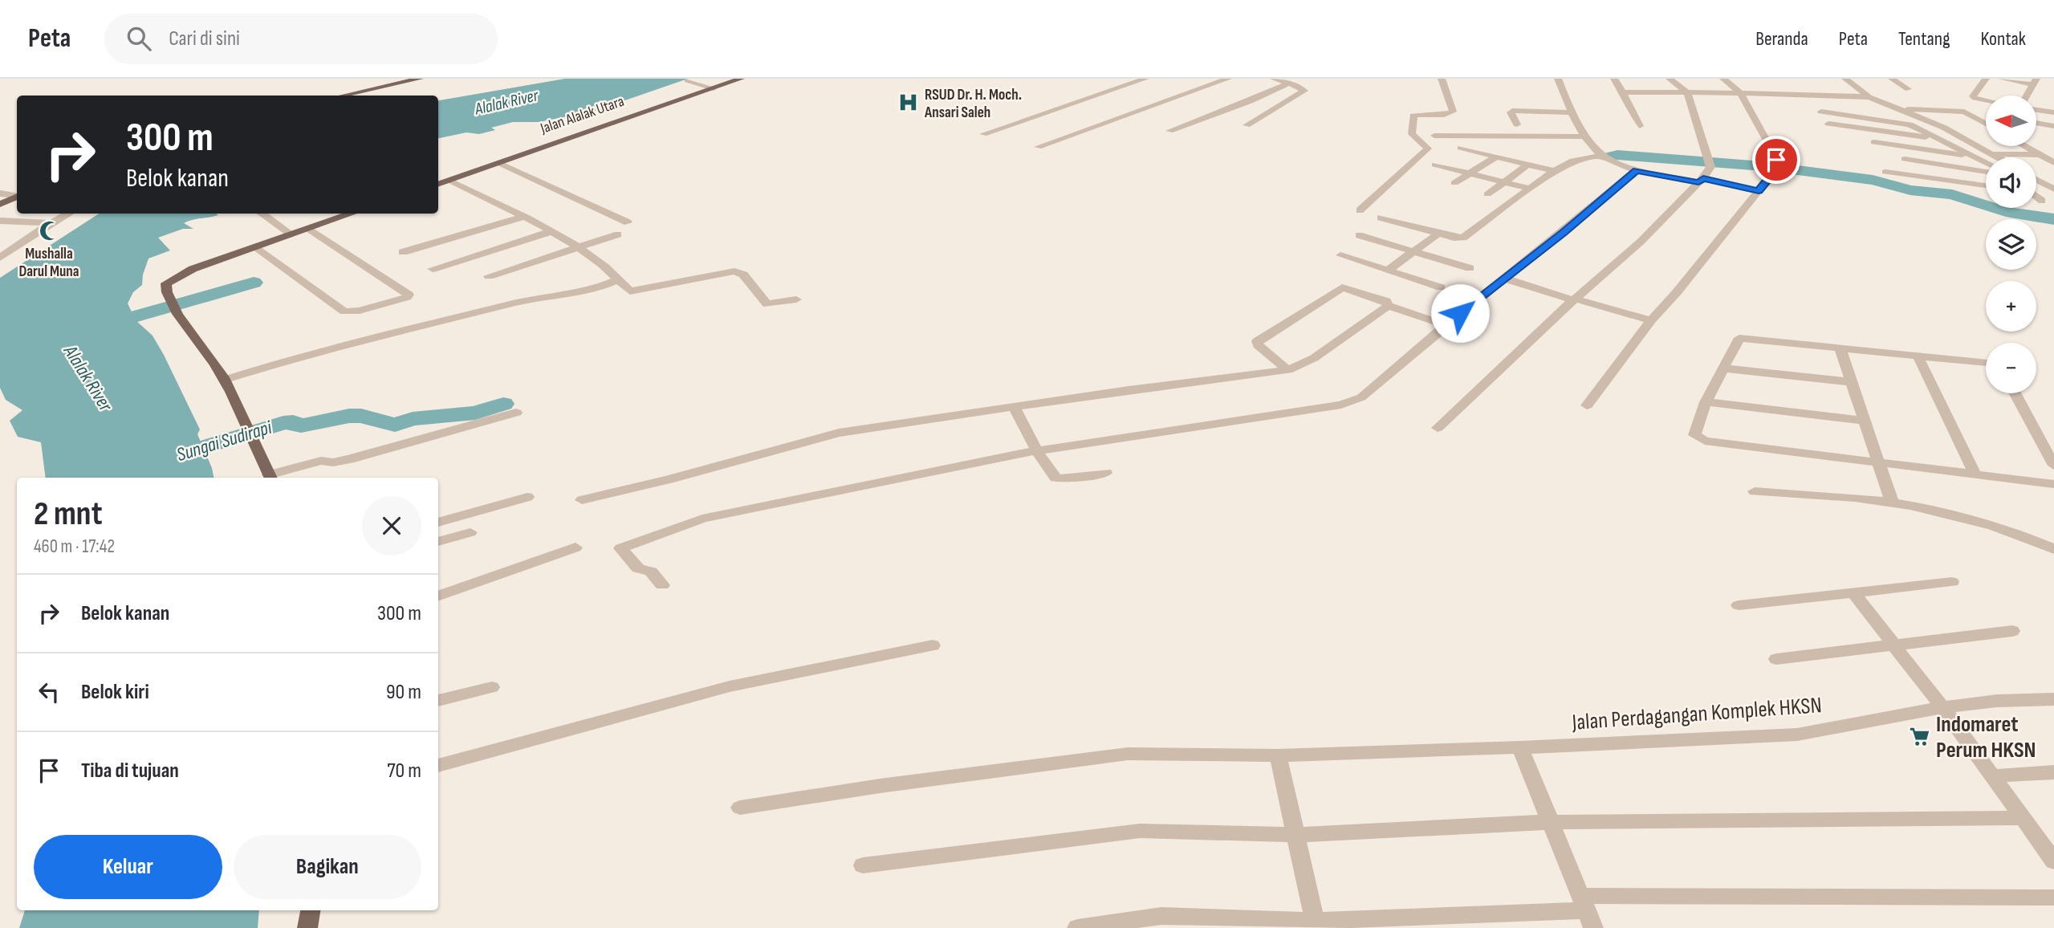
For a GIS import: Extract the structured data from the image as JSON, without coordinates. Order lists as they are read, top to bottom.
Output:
{
  "streets": {
    "main road": ["Jalan Alalak Utara"],
    "street": ["Jalan Perdagangan Komplek HKSN"]
  },
  "water": ["Alalak River", "Sungai Sudirapi"],
  "places": {
    "hospital": ["RSUD Dr. H. Moch. Ansari Saleh"],
    "mosque": ["Mushalla Darul Muna"],
    "supermarket": ["Indomaret Perum HKSN"]
  },
  "north": "left",
  "page": {
    "header": "Peta",
    "search": "Cari di sini",
    "nav": [
      "Beranda",
      "Peta",
      "Tentang",
      "Kontak"
    ],
    "map_buttons": ["+", "−"],
    "turn": ["300 m", "Belok kanan"],
    "heading": ["2 mnt", "460 m · 17:42"],
    "list": [
      {
        "name": "Belok kanan",
        "value": "300 m"
      },
      {
        "name": "Belok kiri",
        "value": "90 m"
      },
      {
        "name": "Tiba di tujuan",
        "value": "70 m"
      }
    ],
    "buttons": ["Keluar", "Bagikan"]
  }
}
